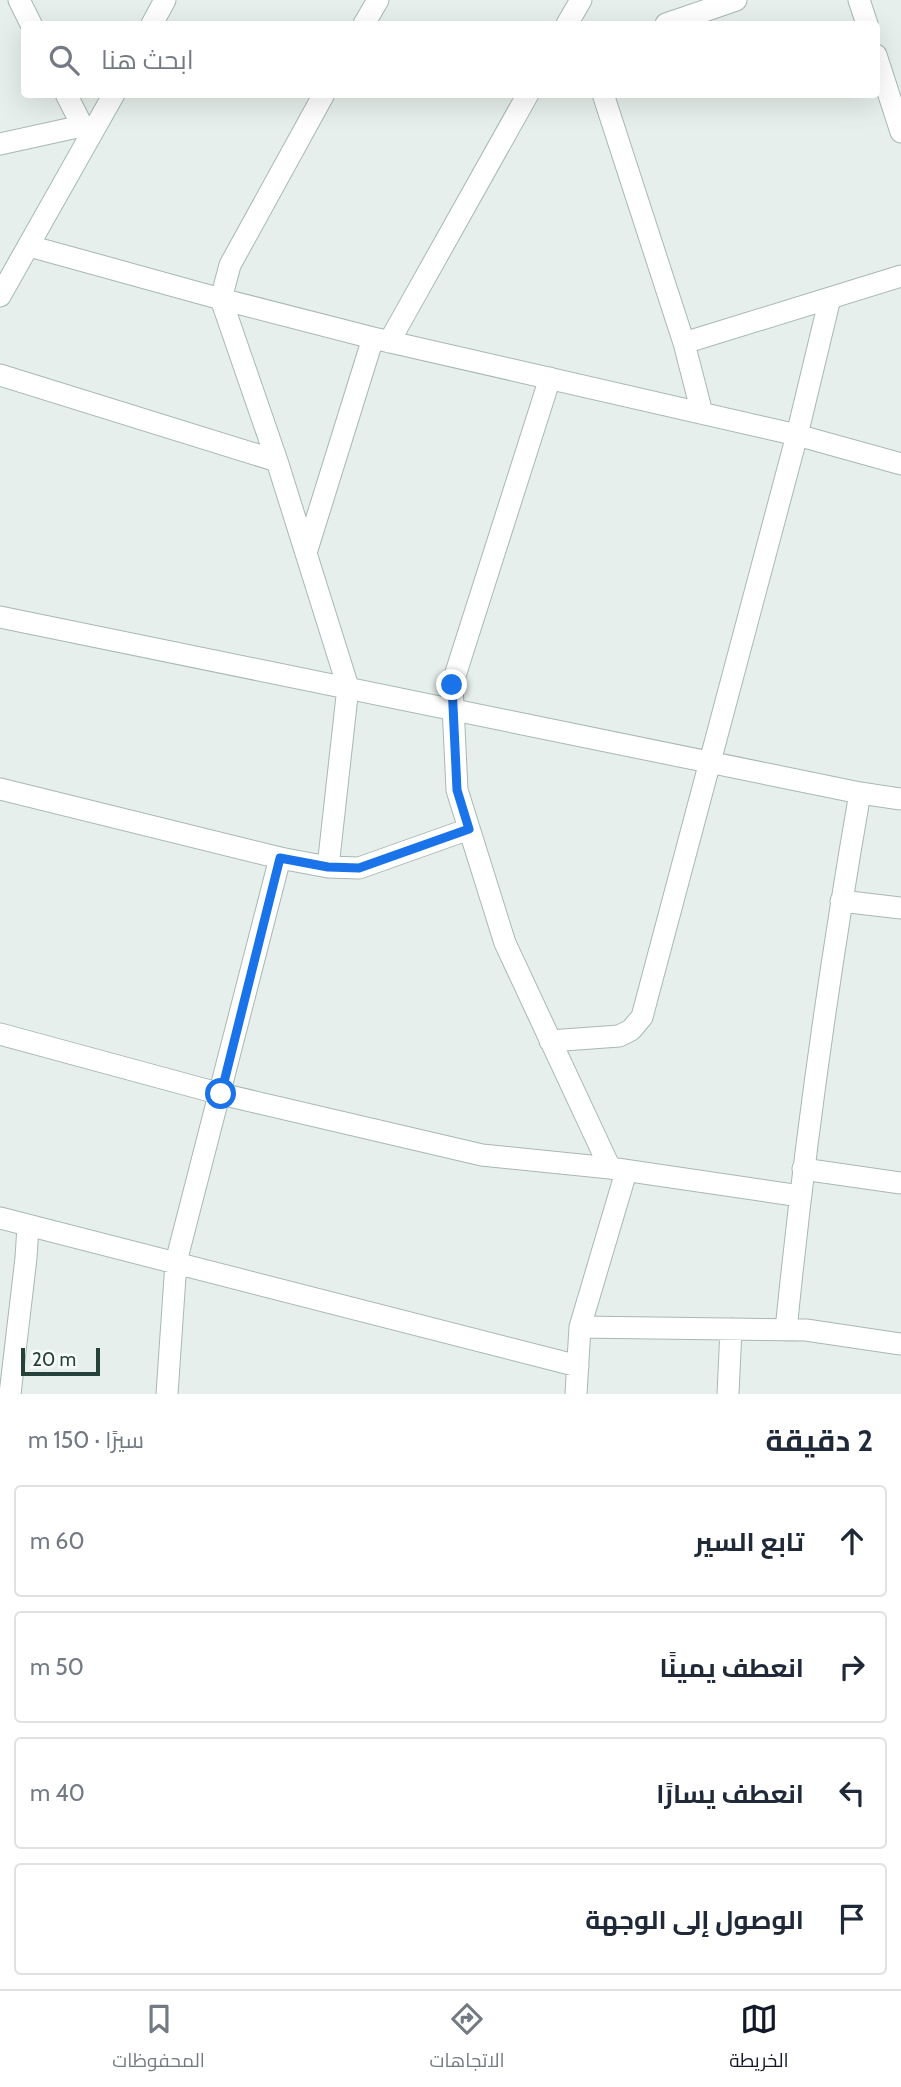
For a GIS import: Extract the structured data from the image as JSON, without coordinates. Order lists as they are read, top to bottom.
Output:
{
  "scale_bar": "20 m",
  "page": {
    "search": "ابحث هنا",
    "scale": "20 m",
    "heading": ["2 دقيقة", "سيرًا · 150 m"],
    "list": [
      ["تابع السير", "60 m"],
      ["انعطف يمينًا", "50 m"],
      ["انعطف يسارًا", "40 m"],
      "الوصول إلى الوجهة"
    ],
    "nav": ["الخريطة", "الاتجاهات", "المحفوظات"]
  }
}
